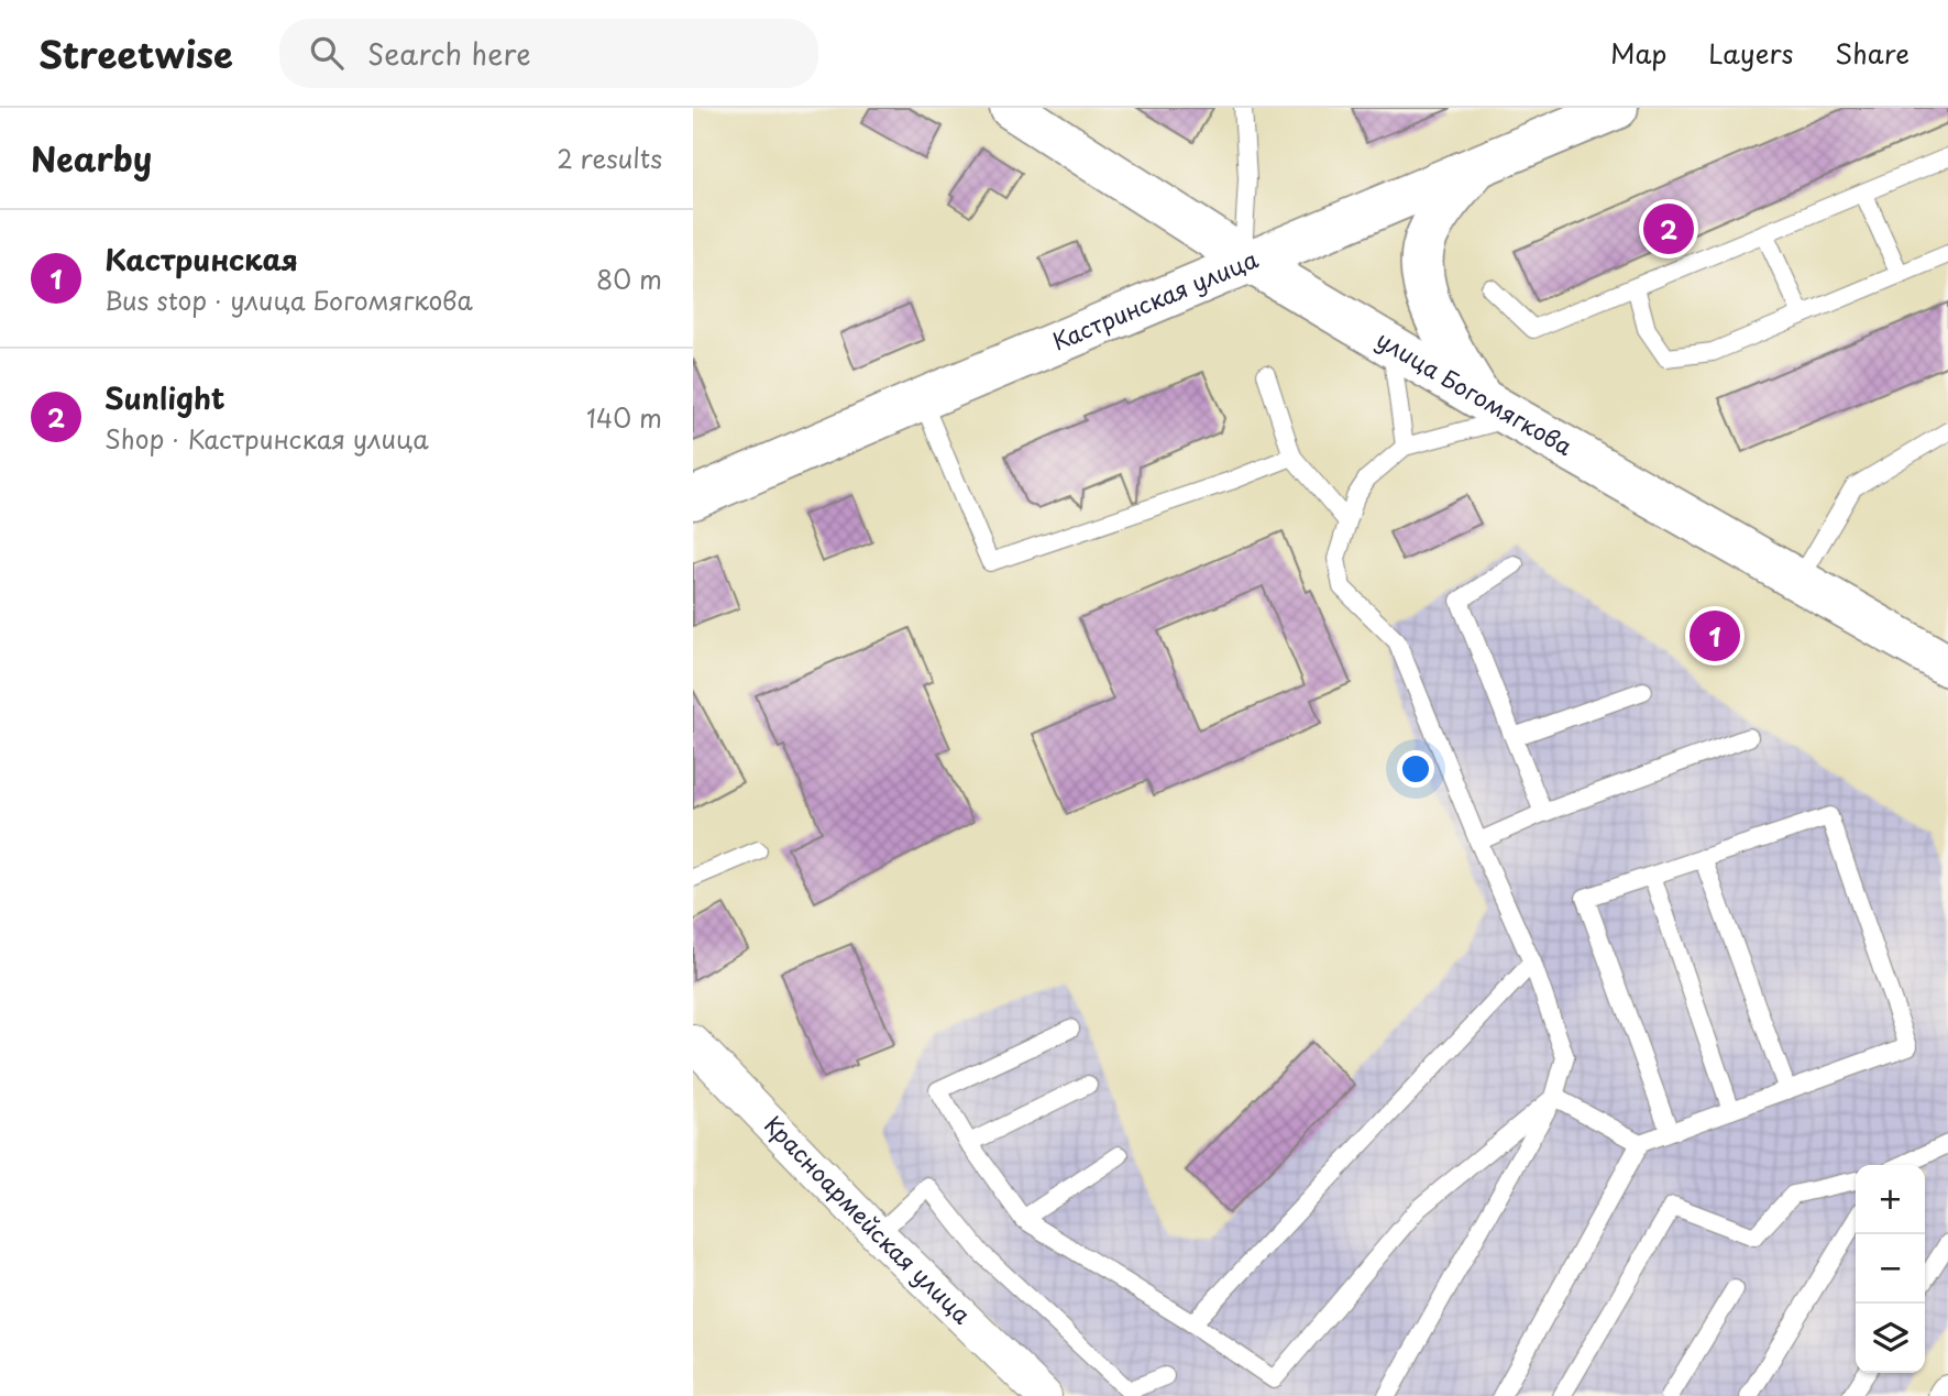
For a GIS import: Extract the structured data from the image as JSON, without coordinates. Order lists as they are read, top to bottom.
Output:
{
  "streets": {
    "main road": ["Кастринская улица", "улица Богомягкова"],
    "street": ["Красноармейская улица"]
  },
  "crossings": [
    ["Кастринская улица", "улица Богомягкова"]
  ],
  "page": {
    "header": "Streetwise",
    "search": "Search here",
    "nav": ["Map", "Layers", "Share"],
    "heading": ["Nearby", "2 results"],
    "pins": ["2", "1"],
    "list": [
      {
        "mark": "1",
        "name": "Кастринская",
        "note": "Bus stop · улица Богомягкова",
        "value": "80 m"
      },
      {
        "mark": "2",
        "name": "Sunlight",
        "note": "Shop · Кастринская улица",
        "value": "140 m"
      }
    ],
    "map_buttons": ["+", "−"]
  }
}
